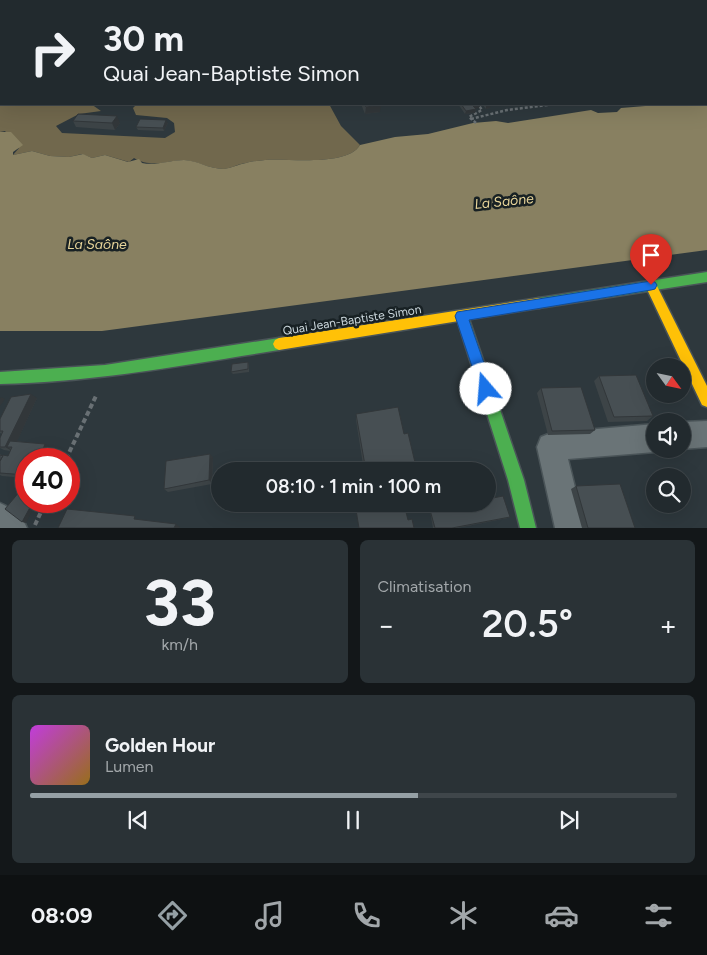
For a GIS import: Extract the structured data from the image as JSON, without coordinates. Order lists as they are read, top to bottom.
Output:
{
  "streets": {
    "main road": ["Quai Jean-Baptiste Simon"]
  },
  "water": ["La Saône"],
  "north": "bottom right",
  "page": {
    "turn": ["30 m", "Quai Jean-Baptiste Simon"],
    "limit": "40",
    "trip": "08:10 · 1 min · 100 m",
    "tile": [
      ["33", "km/h"],
      "Climatisation"
    ],
    "heat": ["−", "20.5°", "+"],
    "song": ["Golden Hour", "Lumen"],
    "tabs": "08:09"
  }
}
